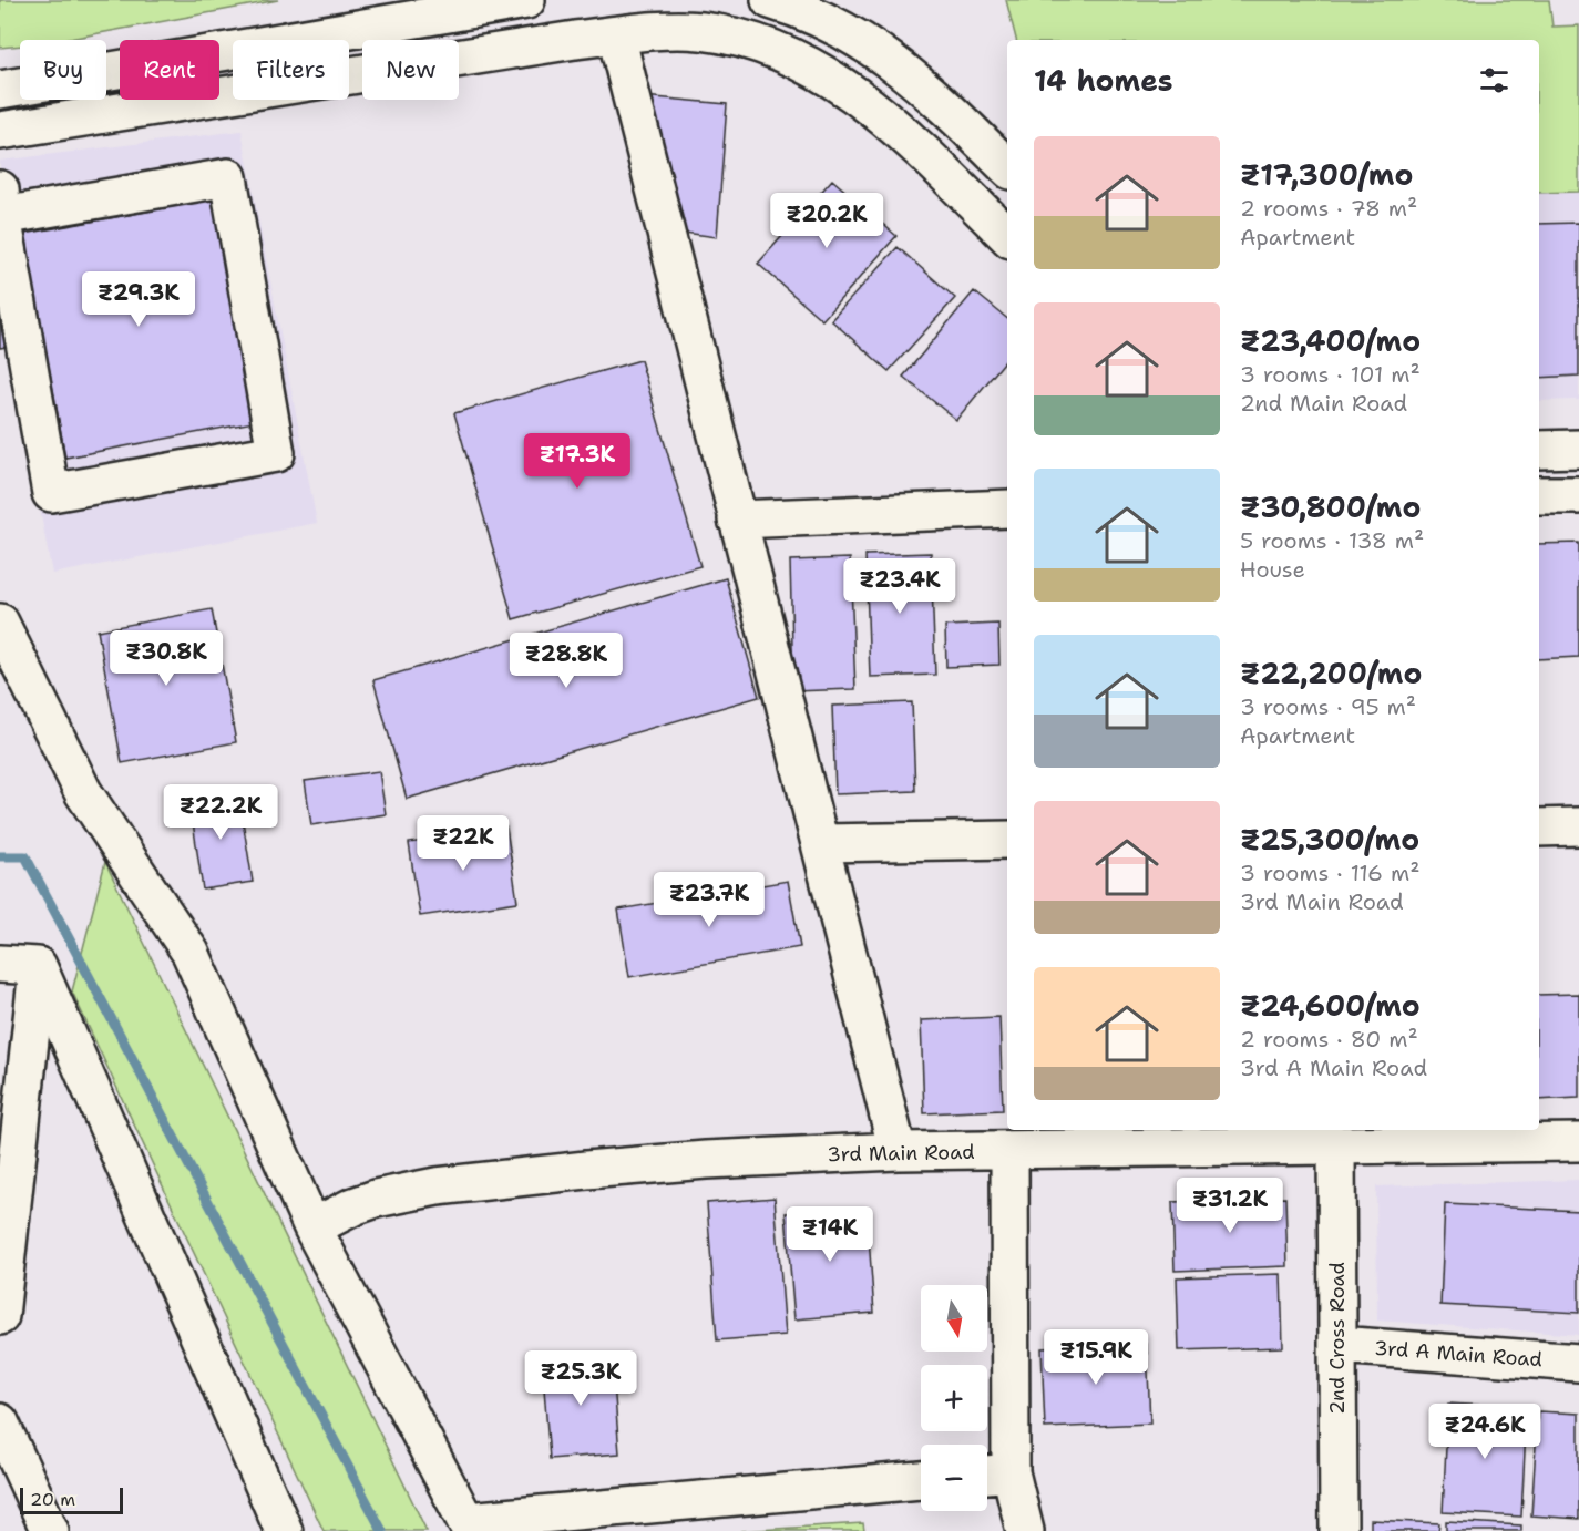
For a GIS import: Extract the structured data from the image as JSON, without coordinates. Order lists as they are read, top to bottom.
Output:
{
  "streets": {
    "street": ["3rd Main Road", "2nd Cross Road", "3rd A Main Road"]
  },
  "crossings": [
    ["3rd Main Road", "2nd Cross Road"],
    ["2nd Cross Road", "3rd A Main Road"]
  ],
  "scale_bar": "20 m",
  "north": "bottom",
  "page": {
    "chip": [
      "Buy",
      "Rent",
      "Filters",
      "New"
    ],
    "heading": "14 homes",
    "list": [
      {
        "name": "₹17,300/mo",
        "note": "2 rooms · 78 m² · Apartment"
      },
      {
        "name": "₹23,400/mo",
        "note": "3 rooms · 101 m² · 2nd Main Road"
      },
      {
        "name": "₹30,800/mo",
        "note": "5 rooms · 138 m² · House"
      },
      {
        "name": "₹22,200/mo",
        "note": "3 rooms · 95 m² · Apartment"
      },
      {
        "name": "₹25,300/mo",
        "note": "3 rooms · 116 m² · 3rd Main Road"
      },
      {
        "name": "₹24,600/mo",
        "note": "2 rooms · 80 m² · 3rd A Main Road"
      }
    ],
    "price": [
      "₹20.2K",
      "₹29.3K",
      "₹17.3K",
      "₹23.4K",
      "₹30.8K",
      "₹28.8K",
      "₹22.2K",
      "₹22K",
      "₹23.7K",
      "₹31.2K",
      "₹14K",
      "₹15.9K",
      "₹25.3K",
      "₹24.6K"
    ],
    "map_buttons": ["+", "−"],
    "scale": "20 m"
  }
}
